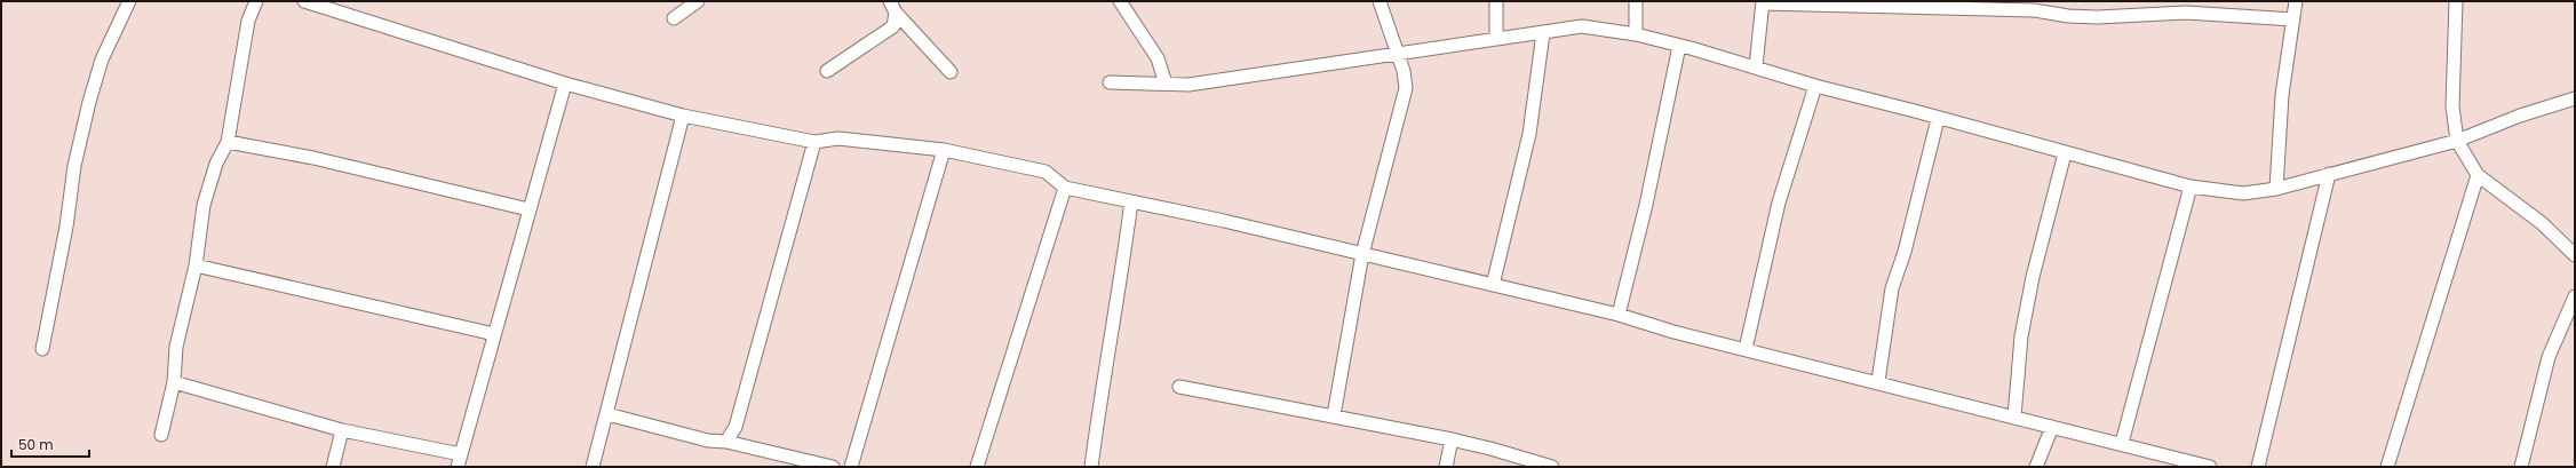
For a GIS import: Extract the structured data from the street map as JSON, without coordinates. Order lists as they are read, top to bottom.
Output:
{
  "scale_bar": "50 m"
}
